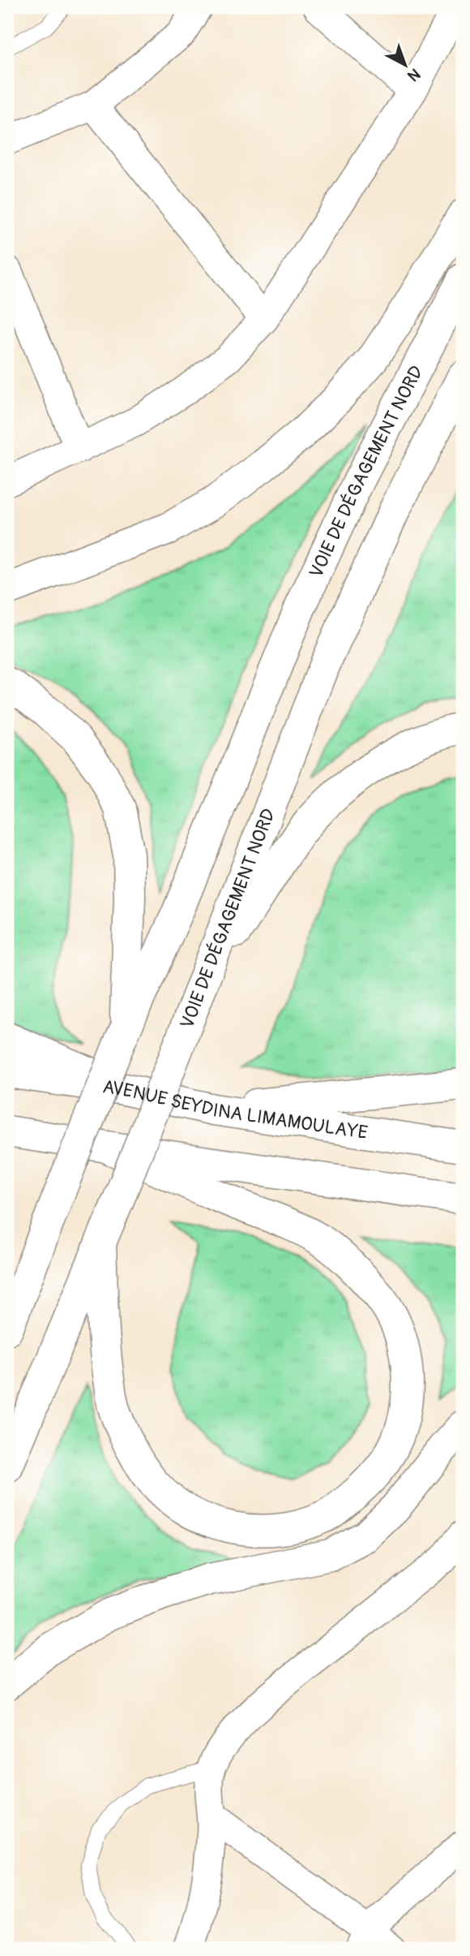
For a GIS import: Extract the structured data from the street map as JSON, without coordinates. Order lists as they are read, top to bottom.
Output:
{
  "streets": {
    "highway": ["VOIE DE DÉGAGEMENT NORD", "AVENUE SEYDINA LIMAMOULAYE"]
  },
  "north": "bottom right"
}
